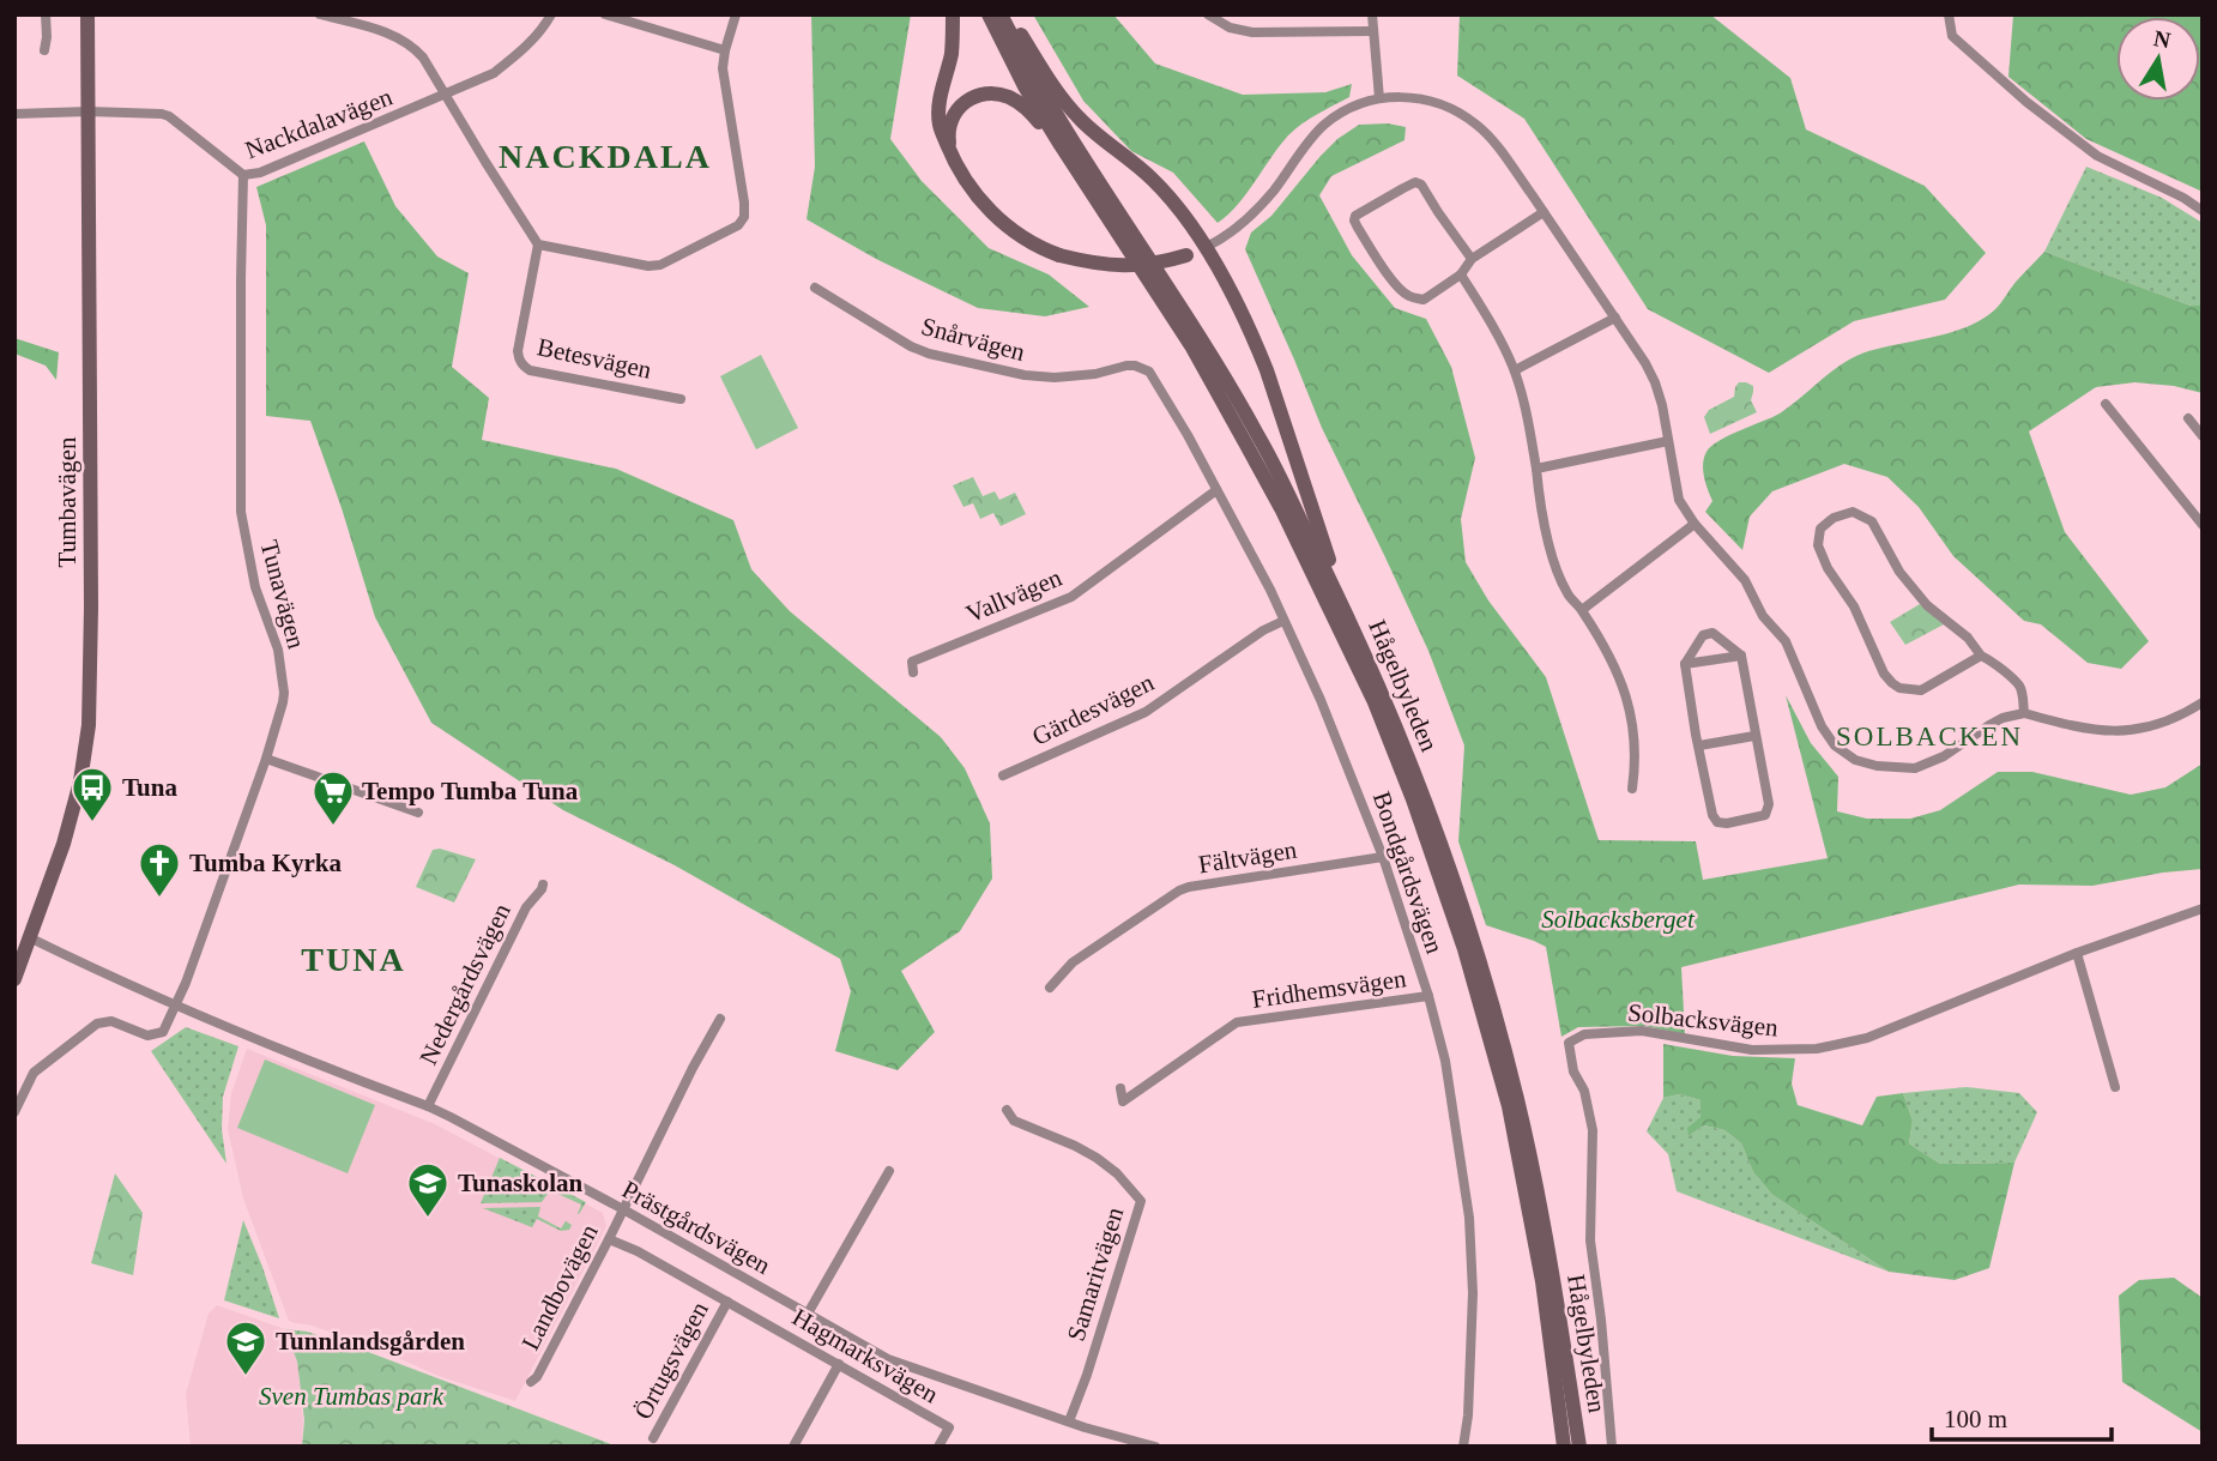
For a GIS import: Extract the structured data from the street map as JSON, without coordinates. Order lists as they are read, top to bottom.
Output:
{
  "streets": {
    "main road": ["Tumbavägen", "Hågelbyleden"],
    "street": [
      "Nackdalavägen",
      "Snårvägen",
      "Betesvägen",
      "Tunavägen",
      "Vallvägen",
      "Gärdesvägen",
      "Fältvägen",
      "Bondgårdsvägen",
      "Nedergårdsvägen",
      "Fridhemsvägen",
      "Solbacksvägen",
      "Prästgårdsvägen",
      "Samaritvägen",
      "Landbovägen",
      "Hagmarksvägen",
      "Örtugsvägen"
    ]
  },
  "crossings": [
    ["Nackdalavägen", "Tumbavägen"],
    ["Nackdalavägen", "Tunavägen"],
    ["Snårvägen", "Bondgårdsvägen"],
    ["Tumbavägen", "Prästgårdsvägen"],
    ["Tunavägen", "Prästgårdsvägen"],
    ["Vallvägen", "Bondgårdsvägen"],
    ["Gärdesvägen", "Bondgårdsvägen"],
    ["Fältvägen", "Bondgårdsvägen"],
    ["Bondgårdsvägen", "Fridhemsvägen"],
    ["Nedergårdsvägen", "Prästgårdsvägen"],
    ["Prästgårdsvägen", "Samaritvägen"],
    ["Prästgårdsvägen", "Landbovägen"],
    ["Landbovägen", "Hagmarksvägen"],
    ["Hagmarksvägen", "Örtugsvägen"]
  ],
  "districts": ["NACKDALA", "SOLBACKEN", "TUNA"],
  "parks": ["Solbacksberget", "Sven Tumbas park"],
  "places": {
    "bus stop": ["Tuna"],
    "supermarket": ["Tempo Tumba Tuna"],
    "church": ["Tumba Kyrka"],
    "school or university": ["Tunaskolan", "Tunnlandsgården"]
  },
  "scale_bar": "100 m",
  "north": "top"
}
